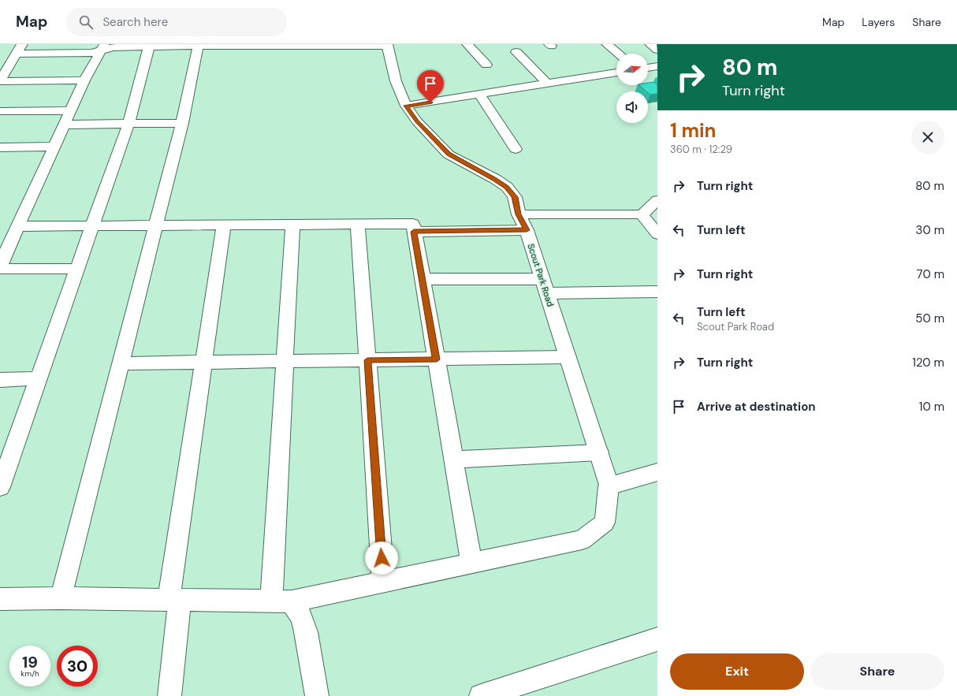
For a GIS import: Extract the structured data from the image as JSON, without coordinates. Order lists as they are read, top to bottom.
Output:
{
  "streets": {
    "street": ["Scout Park Road"]
  },
  "north": "right",
  "page": {
    "header": "Map",
    "search": "Search here",
    "nav": ["Map", "Layers", "Share"],
    "turn": ["80 m", "Turn right"],
    "heading": ["1 min", "360 m · 12:29"],
    "list": [
      {
        "name": "Turn right",
        "value": "80 m"
      },
      {
        "name": "Turn left",
        "value": "30 m"
      },
      {
        "name": "Turn right",
        "value": "70 m"
      },
      {
        "name": "Turn left",
        "note": "Scout Park Road",
        "value": "50 m"
      },
      {
        "name": "Turn right",
        "value": "120 m"
      },
      {
        "name": "Arrive at destination",
        "value": "10 m"
      }
    ],
    "speed": "19 km/h",
    "limit": "30",
    "buttons": ["Exit", "Share"]
  }
}
